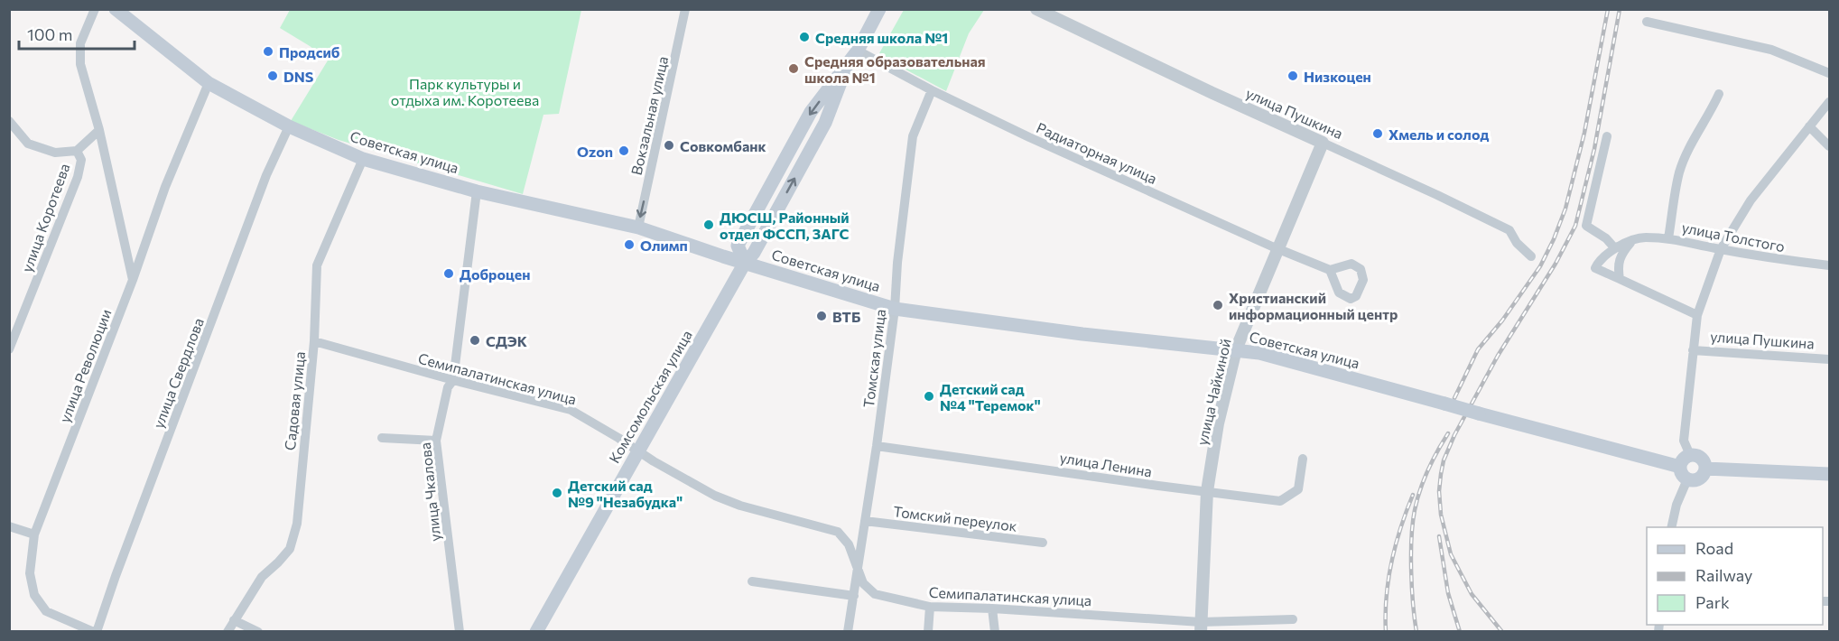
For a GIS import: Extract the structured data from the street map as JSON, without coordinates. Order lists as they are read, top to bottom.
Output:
{
  "streets": {
    "main road": ["Советская улица", "Комсомольская улица"],
    "street": [
      "улица Пушкина",
      "Вокзальная улица",
      "Радиаторная улица",
      "улица Коротеева",
      "улица Толстого",
      "Томская улица",
      "улица Революции",
      "улица Свердлова",
      "Семипалатинская улица",
      "улица Чайкиной",
      "Садовая улица",
      "улица Ленина",
      "улица Чкалова",
      "Томский переулок"
    ]
  },
  "crossings": [
    ["улица Пушкина", "улица Чайкиной"],
    ["Вокзальная улица", "Советская улица"],
    ["Советская улица", "Томская улица"],
    ["Советская улица", "улица Революции"],
    ["Советская улица", "улица Свердлова"],
    ["Советская улица", "улица Чайкиной"],
    ["Советская улица", "Комсомольская улица"],
    ["Советская улица", "Садовая улица"],
    ["Советская улица", "улица Чкалова"],
    ["Радиаторная улица", "Томская улица"],
    ["Радиаторная улица", "улица Чайкиной"],
    ["Радиаторная улица", "Комсомольская улица"],
    ["Томская улица", "Семипалатинская улица"],
    ["Томская улица", "улица Ленина"],
    ["Томская улица", "Томский переулок"],
    ["улица Революции", "улица Свердлова"],
    ["Семипалатинская улица", "улица Чайкиной"],
    ["Семипалатинская улица", "Комсомольская улица"],
    ["Семипалатинская улица", "Садовая улица"],
    ["Семипалатинская улица", "улица Чкалова"],
    ["улица Чайкиной", "улица Ленина"]
  ],
  "one_way": ["Вокзальная улица"],
  "parks": ["Парк культуры и отдыха им. Коротеева"],
  "places": [
    "Средняя школа №1",
    "Продсиб",
    "Средняя образовательная школа №1",
    "DNS",
    "Низкоцен",
    "Хмель и солод",
    "Совкомбанк",
    "Ozon",
    "ДЮСШ, Районный отдел ФССП, ЗАГС",
    "Олимп",
    "Доброцен",
    "Христианский информационный центр",
    "ВТБ",
    "СДЭК",
    "Детский сад №4 \"Теремок\"",
    "Детский сад №9 \"Незабудка\""
  ],
  "legend": ["Road", "Railway", "Park"],
  "scale_bar": "100 m"
}
